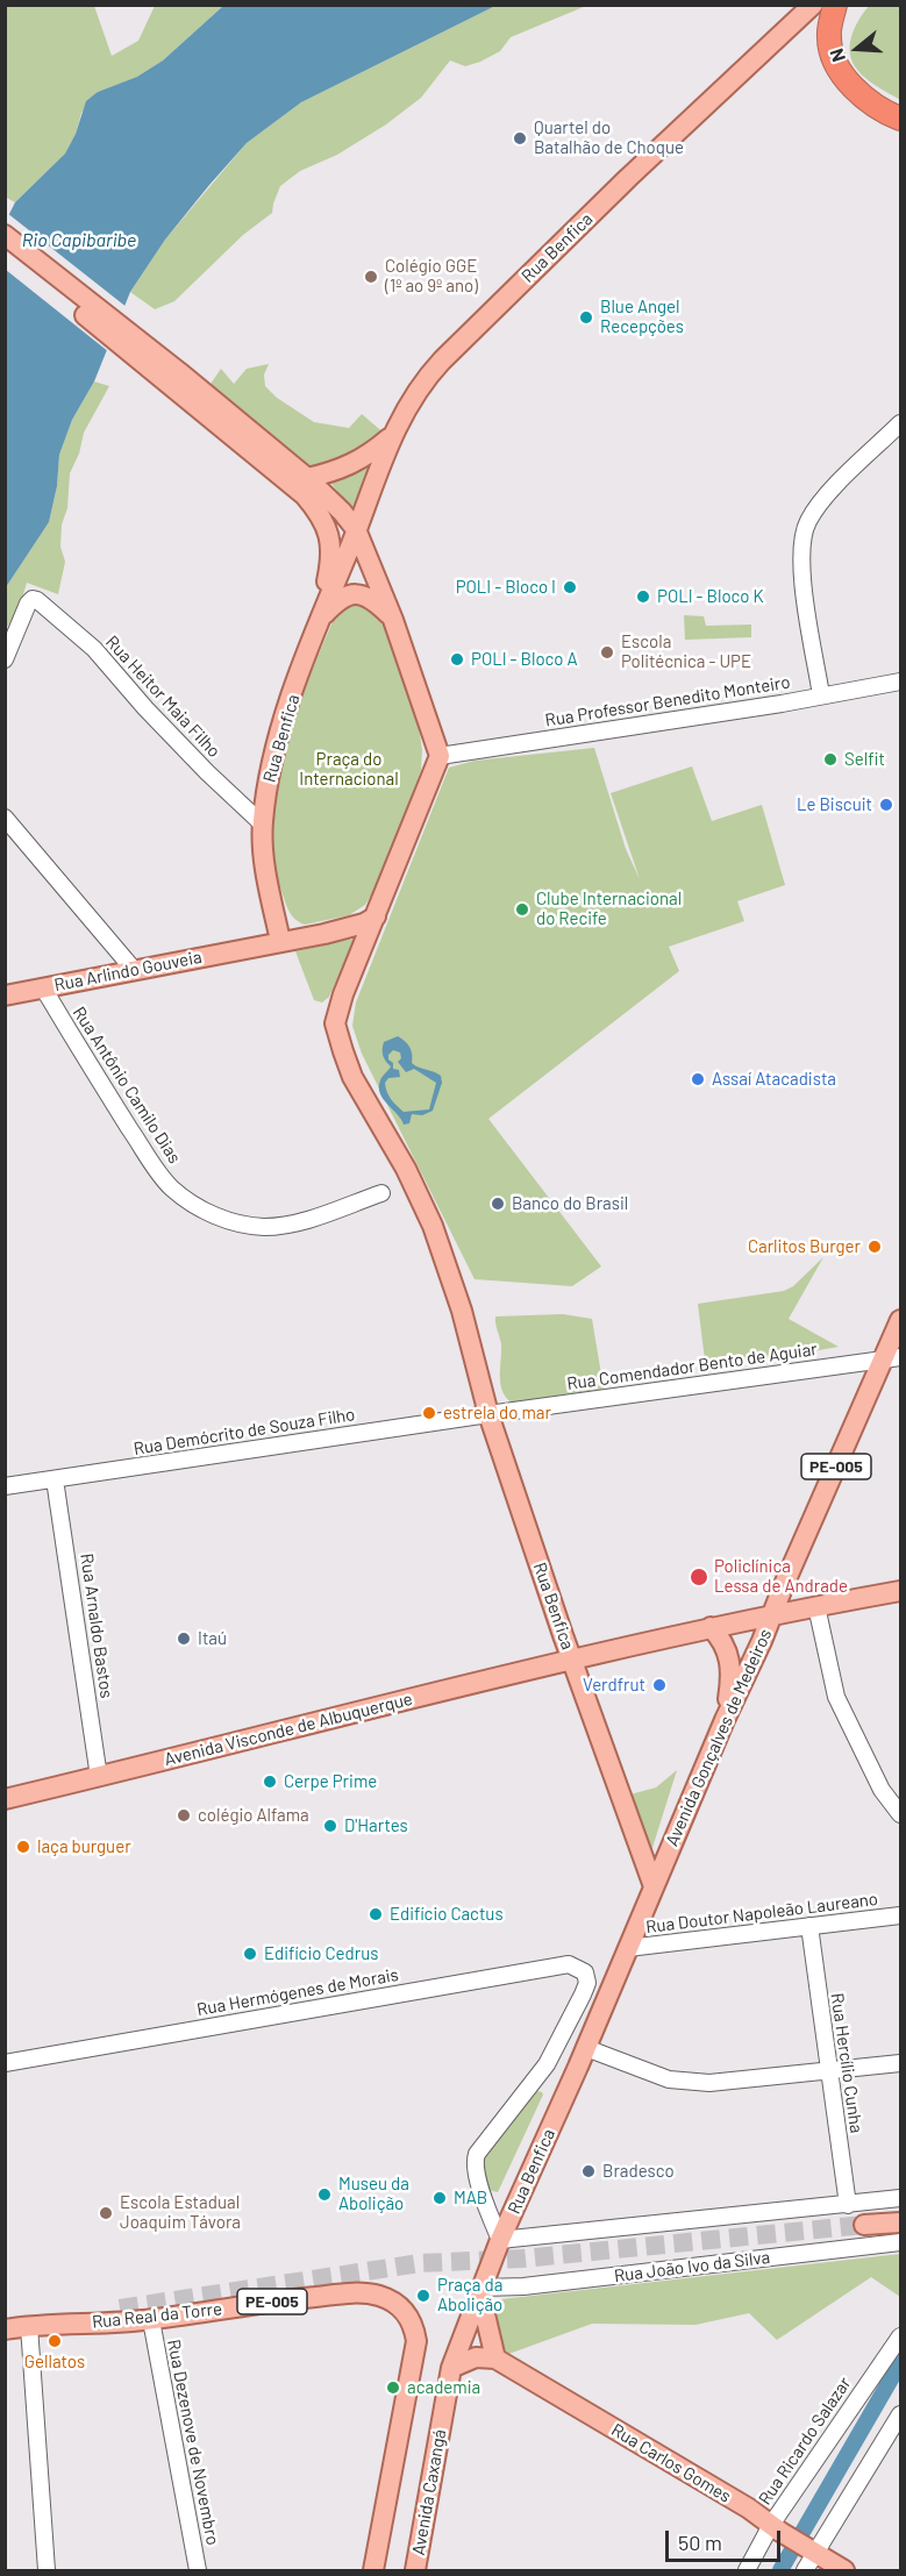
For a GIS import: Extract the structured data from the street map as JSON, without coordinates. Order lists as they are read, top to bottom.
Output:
{
  "streets": {
    "main road": [
      "Rua Benfica",
      "Rua Arlindo Gouveia",
      "PE-005",
      "Avenida Visconde de Albuquerque",
      "Avenida Gonçalves de Medeiros",
      "Rua Real da Torre",
      "Rua Carlos Gomes",
      "Avenida Caxangá"
    ],
    "street": [
      "Rua Heitor Maia Filho",
      "Rua Professor Benedito Monteiro",
      "Rua Antônio Camilo Dias",
      "Rua Comendador Bento de Aguiar",
      "Rua Demócrito de Souza Filho",
      "Rua Arnaldo Bastos",
      "Rua Doutor Napoleão Laureano",
      "Rua Hermógenes de Morais",
      "Rua Hercílio Cunha",
      "Rua João Ivo da Silva",
      "Rua Ricardo Salazar",
      "Rua Dezenove de Novembro"
    ]
  },
  "crossings": [
    ["Rua Benfica", "Rua Heitor Maia Filho"],
    ["Rua Benfica", "Rua Professor Benedito Monteiro"],
    ["Rua Benfica", "Rua Arlindo Gouveia"],
    ["Rua Benfica", "Rua Comendador Bento de Aguiar"],
    ["Rua Benfica", "Rua Demócrito de Souza Filho"],
    ["Rua Benfica", "Avenida Visconde de Albuquerque"],
    ["Rua Benfica", "Avenida Gonçalves de Medeiros"],
    ["Rua Benfica", "Rua Doutor Napoleão Laureano"],
    ["Rua Benfica", "Rua Hermógenes de Morais"],
    ["Rua Benfica", "Rua João Ivo da Silva"],
    ["Rua Benfica", "Avenida Caxangá"],
    ["Rua Arlindo Gouveia", "Rua Antônio Camilo Dias"],
    ["Rua Comendador Bento de Aguiar", "Rua Demócrito de Souza Filho"],
    ["Rua Comendador Bento de Aguiar", "Avenida Gonçalves de Medeiros"],
    ["Rua Demócrito de Souza Filho", "Rua Arnaldo Bastos"],
    ["Rua Arnaldo Bastos", "Avenida Visconde de Albuquerque"],
    ["Avenida Visconde de Albuquerque", "Avenida Gonçalves de Medeiros"],
    ["Rua Doutor Napoleão Laureano", "Rua Hercílio Cunha"],
    ["Rua João Ivo da Silva", "Avenida Caxangá"],
    ["Rua Real da Torre", "Rua Dezenove de Novembro"],
    ["Rua Ricardo Salazar", "Rua Carlos Gomes"]
  ],
  "water": ["Rio Capibaribe"],
  "parks": ["Praça do Internacional"],
  "places": [
    "Quartel do Batalhão de Choque",
    "Colégio GGE (1º ao 9º ano)",
    "Blue Angel Recepções",
    "POLI - Bloco I",
    "POLI - Bloco K",
    "Escola Politécnica - UPE",
    "POLI - Bloco A",
    "Selfit",
    "Le Biscuit",
    "Clube Internacional do Recife",
    "Assaí Atacadista",
    "Banco do Brasil",
    "Carlitos Burger",
    "estrela do mar",
    "Policlínica Lessa de Andrade",
    "Itaú",
    "Verdfrut",
    "Cerpe Prime",
    "colégio Alfama",
    "D'Hartes",
    "laça burguer",
    "Edifício Cactus",
    "Edifício Cedrus",
    "Bradesco",
    "Museu da Abolição",
    "MAB",
    "Escola Estadual Joaquim Távora",
    "Praça da Abolição",
    "Gellatos",
    "academia"
  ],
  "scale_bar": "50 m",
  "north": "left"
}
